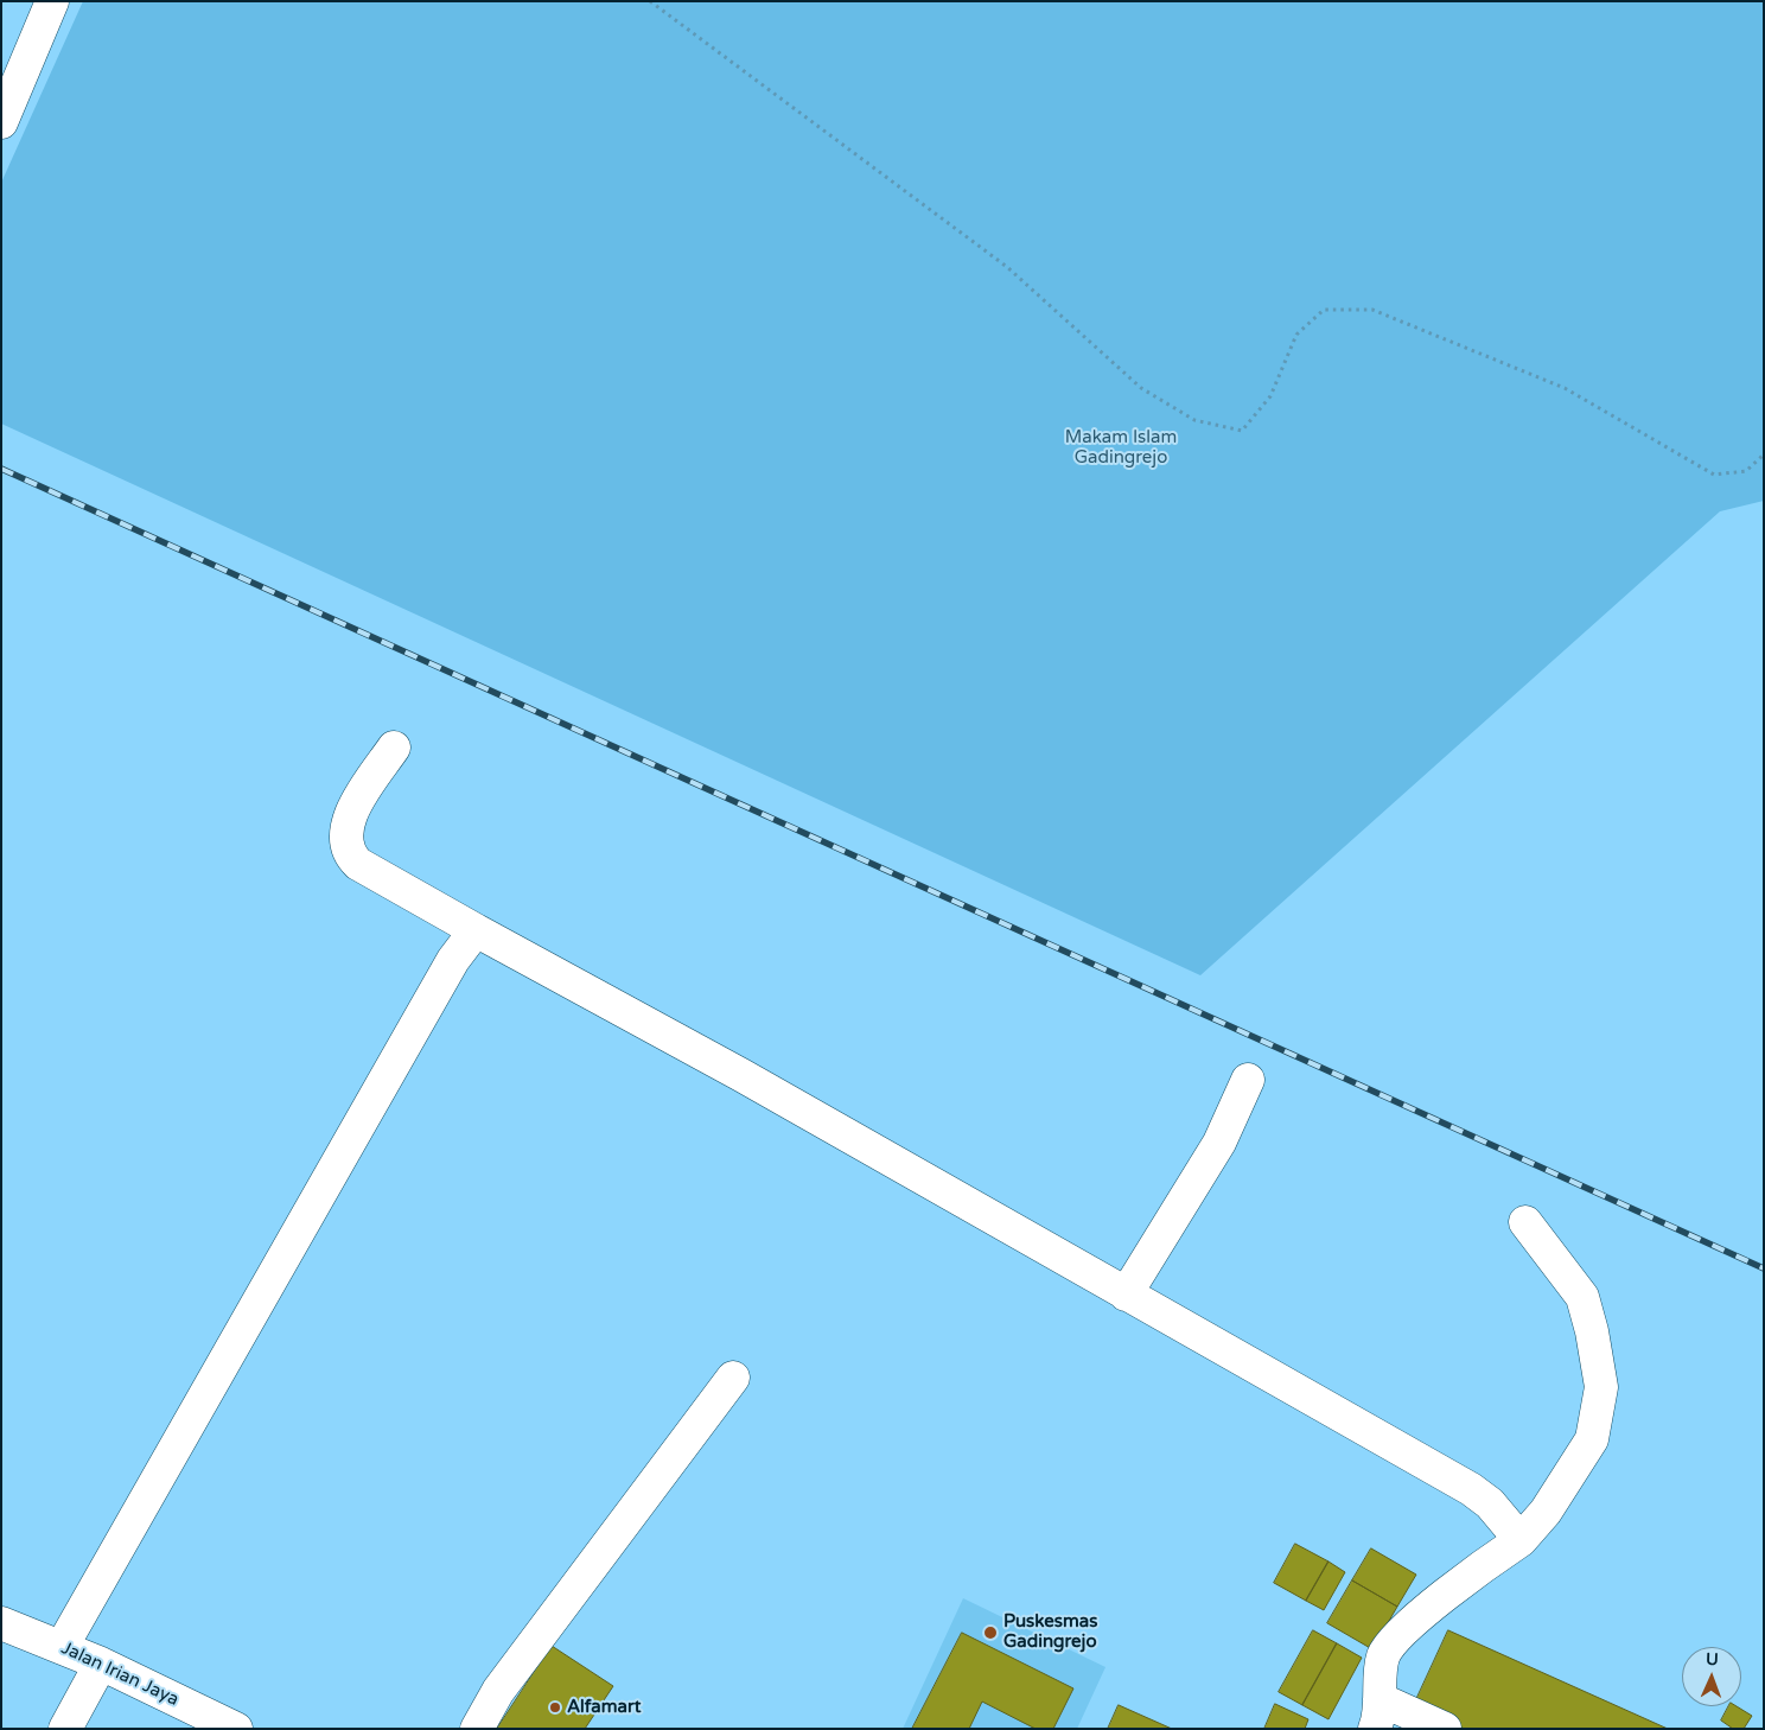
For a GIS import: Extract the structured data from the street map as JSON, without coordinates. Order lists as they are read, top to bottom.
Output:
{
  "streets": {
    "street": ["Jalan Irian Jaya"]
  },
  "parks": ["Makam Islam Gadingrejo"],
  "places": ["Puskesmas Gadingrejo", "Alfamart"],
  "north": "top"
}
